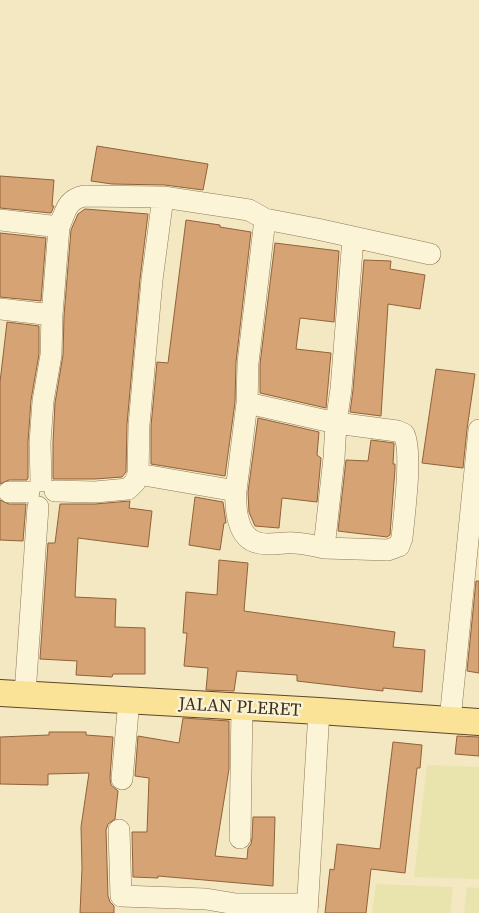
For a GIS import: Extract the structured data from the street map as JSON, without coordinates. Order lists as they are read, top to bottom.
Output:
{
  "streets": {
    "main road": ["JALAN PLERET"]
  }
}
